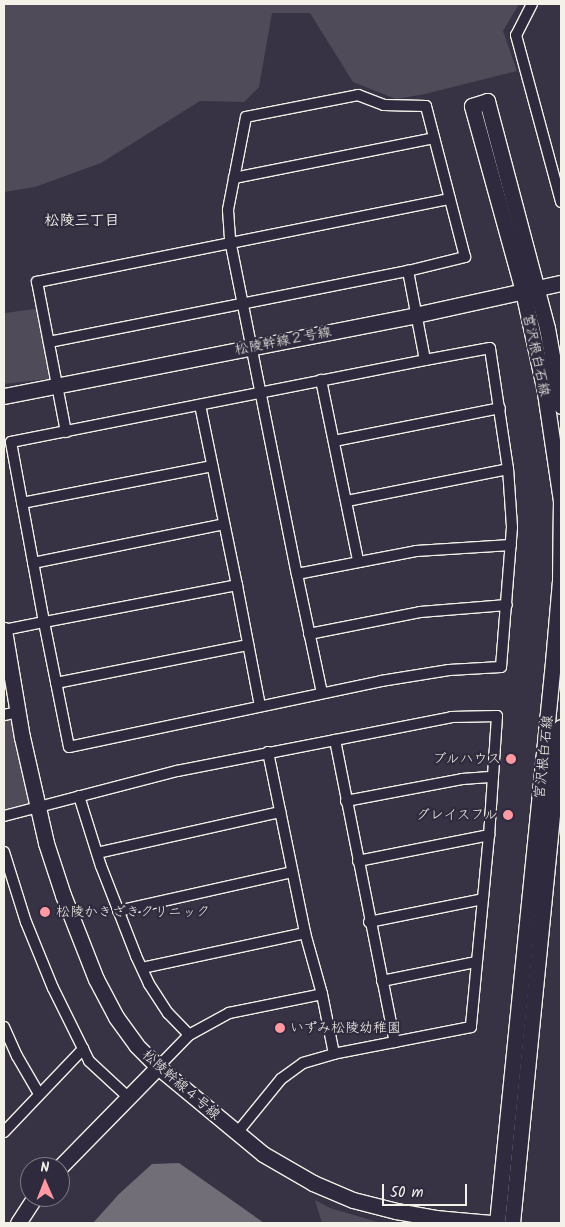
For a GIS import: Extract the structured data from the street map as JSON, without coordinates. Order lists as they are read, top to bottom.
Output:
{
  "streets": {
    "street": ["松陵幹線２号線", "宮沢根白石線", "松陵幹線４号線"]
  },
  "crossings": [
    ["松陵幹線２号線", "宮沢根白石線"]
  ],
  "districts": ["松陵三丁目"],
  "places": [
    "ブルハウス",
    "グレイスフル",
    "松陵かきざきクリニック",
    "いずみ松陵幼稚園"
  ],
  "scale_bar": "50 m",
  "north": "top"
}
